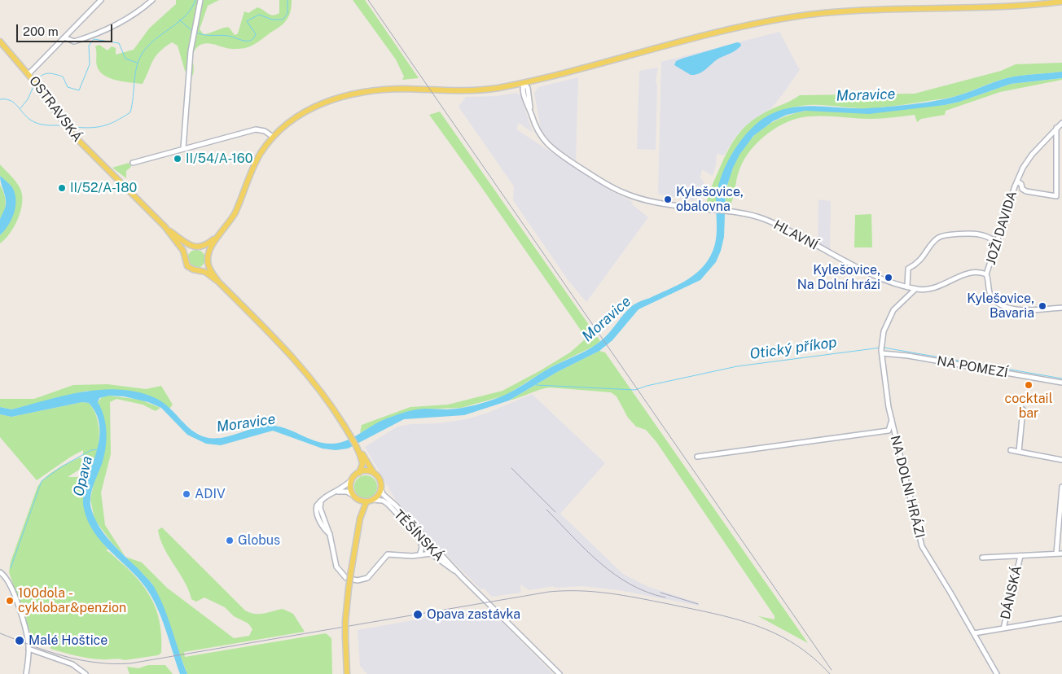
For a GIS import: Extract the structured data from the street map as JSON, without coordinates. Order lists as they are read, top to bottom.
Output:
{
  "streets": {
    "main road": ["OSTRAVSKÁ", "TĚŠÍNSKÁ"],
    "street": [
      "JOŽI DAVIDA",
      "HLAVNÍ",
      "NA POMEZÍ",
      "NA DOLNI HRÁZI",
      "DÁNSKÁ"
    ]
  },
  "crossings": [
    ["JOŽI DAVIDA", "HLAVNÍ"],
    ["HLAVNÍ", "NA DOLNI HRÁZI"],
    ["NA POMEZÍ", "NA DOLNI HRÁZI"]
  ],
  "water": ["Moravice", "Otický příkop", "Opava"],
  "places": [
    "II/54/A-160",
    "II/52/A-180",
    "Kylešovice, obalovna",
    "Kylešovice, Na Dolní hrázi",
    "Kylešovice, Bavaria",
    "cocktail bar",
    "ADIV",
    "Globus",
    "100dola - cyklobar&penzion",
    "Opava zastávka",
    "Malé Hoštice"
  ],
  "scale_bar": "200 m"
}
